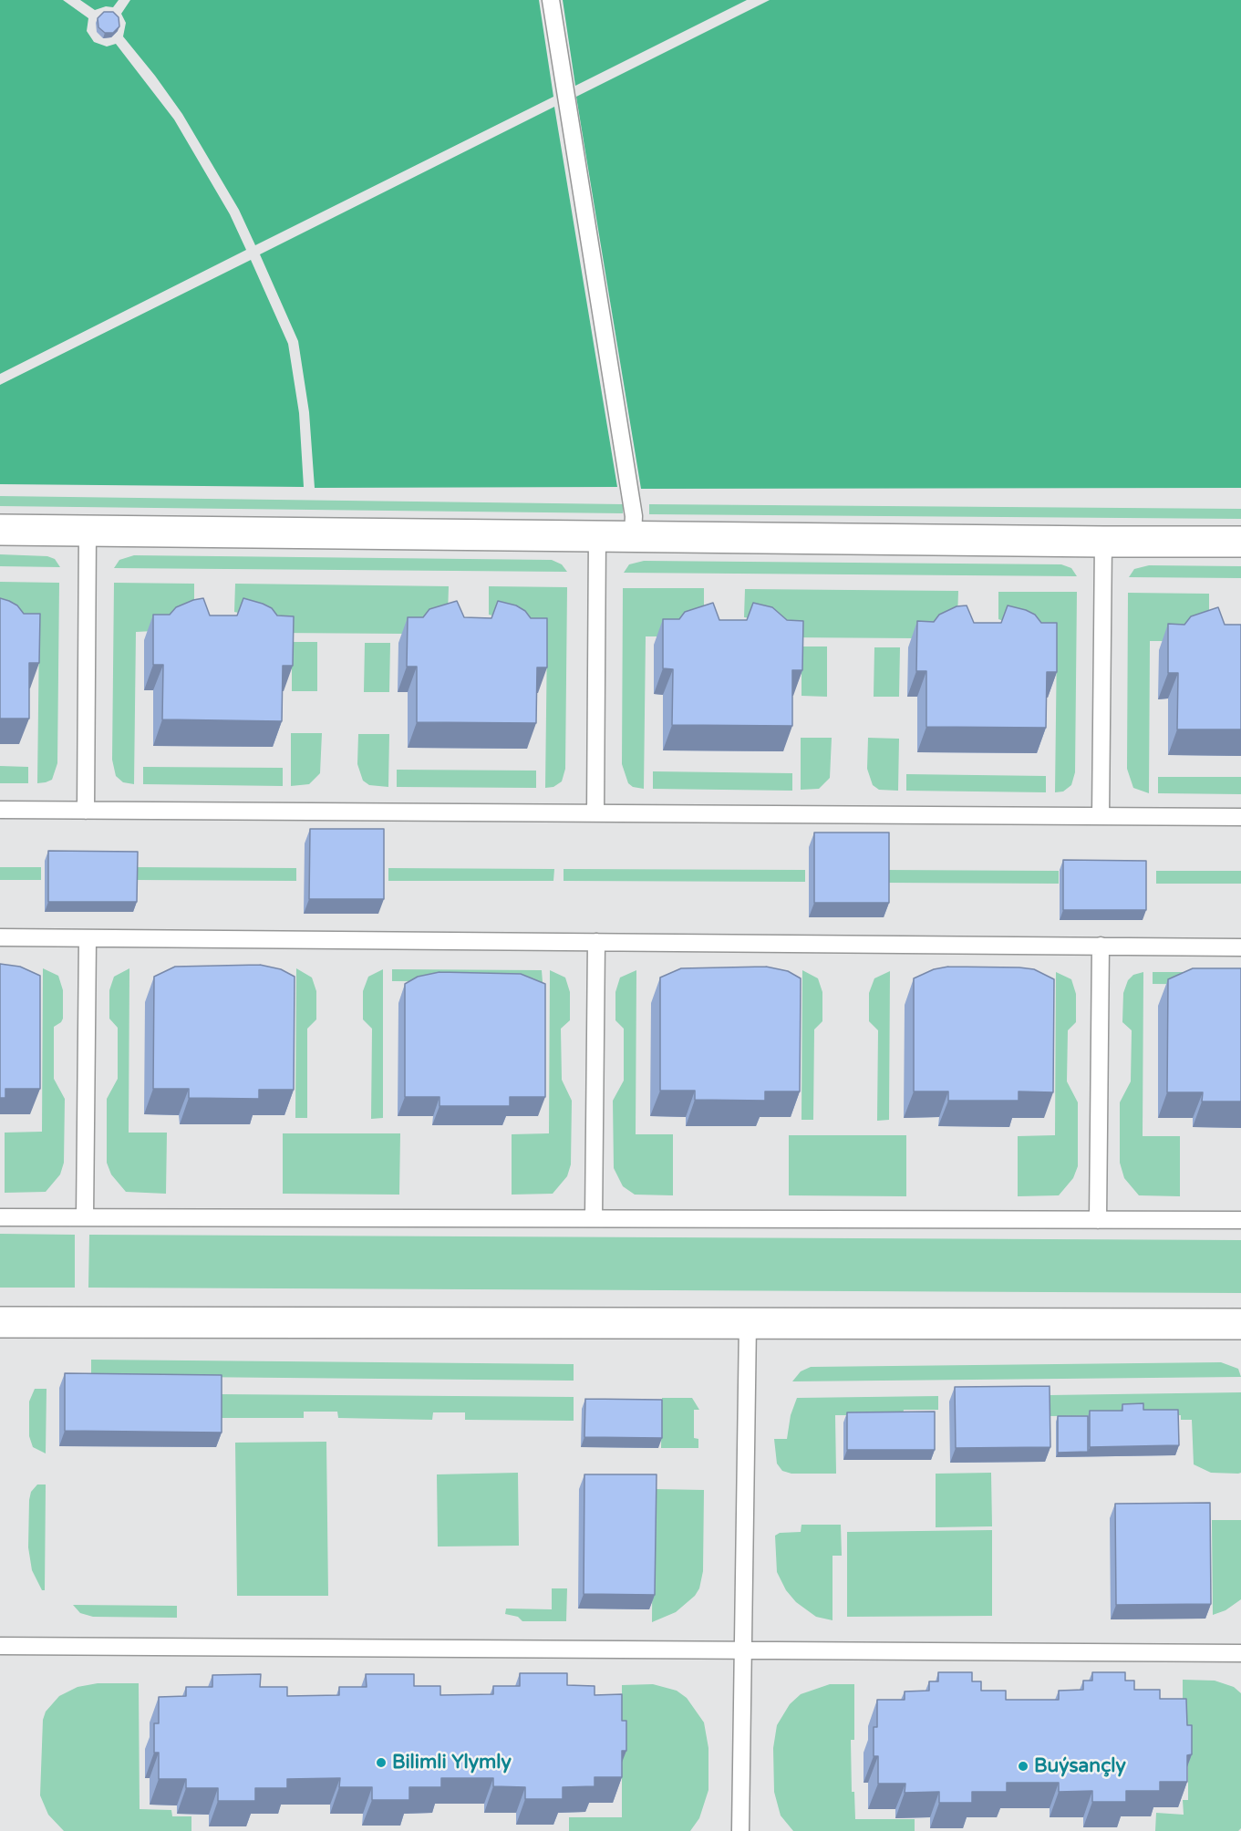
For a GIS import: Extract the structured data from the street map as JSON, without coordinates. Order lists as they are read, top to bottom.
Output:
{
  "places": ["Bilimli Ylymly", "Buýsançly"]
}
